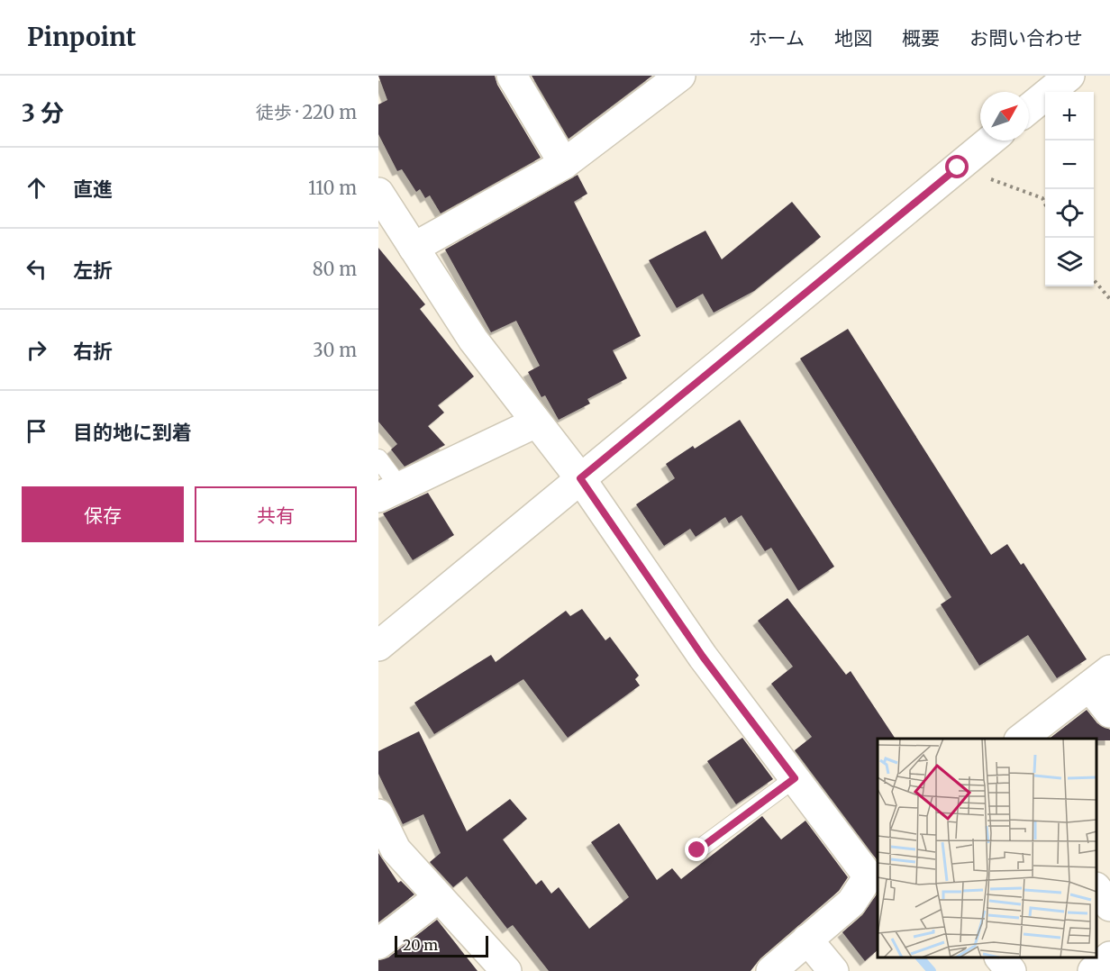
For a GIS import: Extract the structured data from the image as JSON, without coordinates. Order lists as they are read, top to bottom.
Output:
{
  "scale_bar": "20 m",
  "north": "top right",
  "page": {
    "header": "Pinpoint",
    "nav": [
      "ホーム",
      "地図",
      "概要",
      "お問い合わせ"
    ],
    "heading": ["3 分", "徒歩 · 220 m"],
    "map_buttons": ["+", "−"],
    "list": [
      ["直進", "110 m"],
      ["左折", "80 m"],
      ["右折", "30 m"],
      "目的地に到着"
    ],
    "buttons": ["保存", "共有"],
    "scale": "20 m"
  }
}
